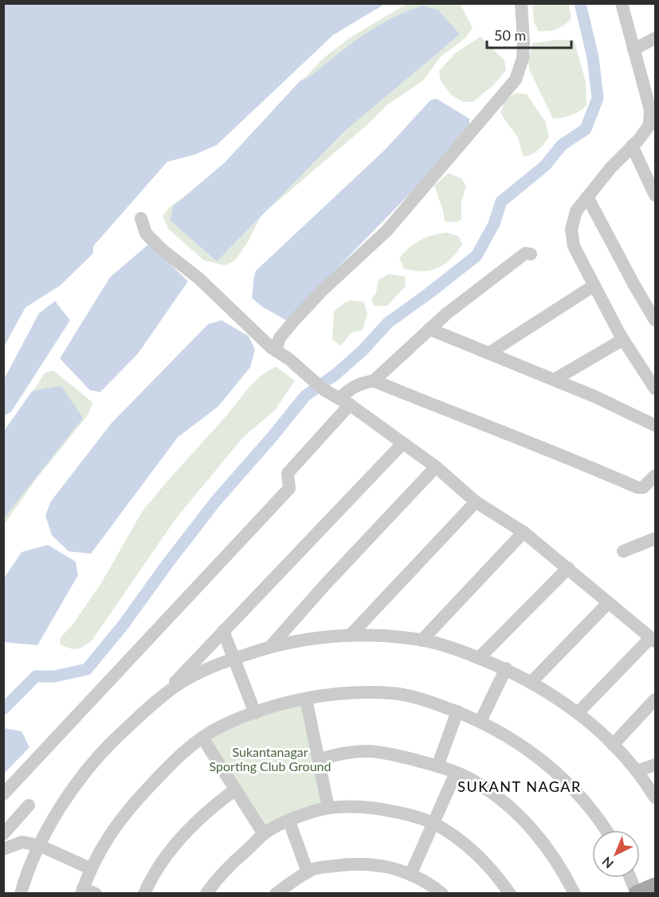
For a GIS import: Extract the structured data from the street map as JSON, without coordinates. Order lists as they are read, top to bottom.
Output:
{
  "districts": ["SUKANT NAGAR"],
  "parks": ["Sukantanagar Sporting Club Ground"],
  "scale_bar": "50 m",
  "north": "bottom left"
}
